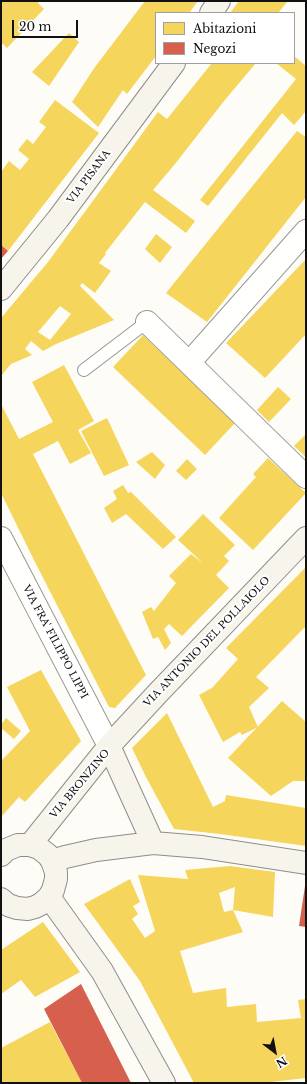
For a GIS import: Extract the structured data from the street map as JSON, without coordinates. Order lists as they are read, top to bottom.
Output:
{
  "streets": {
    "street": [
      "VIA PISANA",
      "VIA FRA' FILIPPO LIPPI",
      "VIA ANTONIO DEL POLLAIOLO",
      "VIA BRONZINO"
    ]
  },
  "crossings": [
    ["VIA FRA' FILIPPO LIPPI", "VIA ANTONIO DEL POLLAIOLO"],
    ["VIA FRA' FILIPPO LIPPI", "VIA BRONZINO"],
    ["VIA ANTONIO DEL POLLAIOLO", "VIA BRONZINO"]
  ],
  "legend": ["Abitazioni", "Negozi"],
  "scale_bar": "20 m",
  "north": "bottom right"
}
